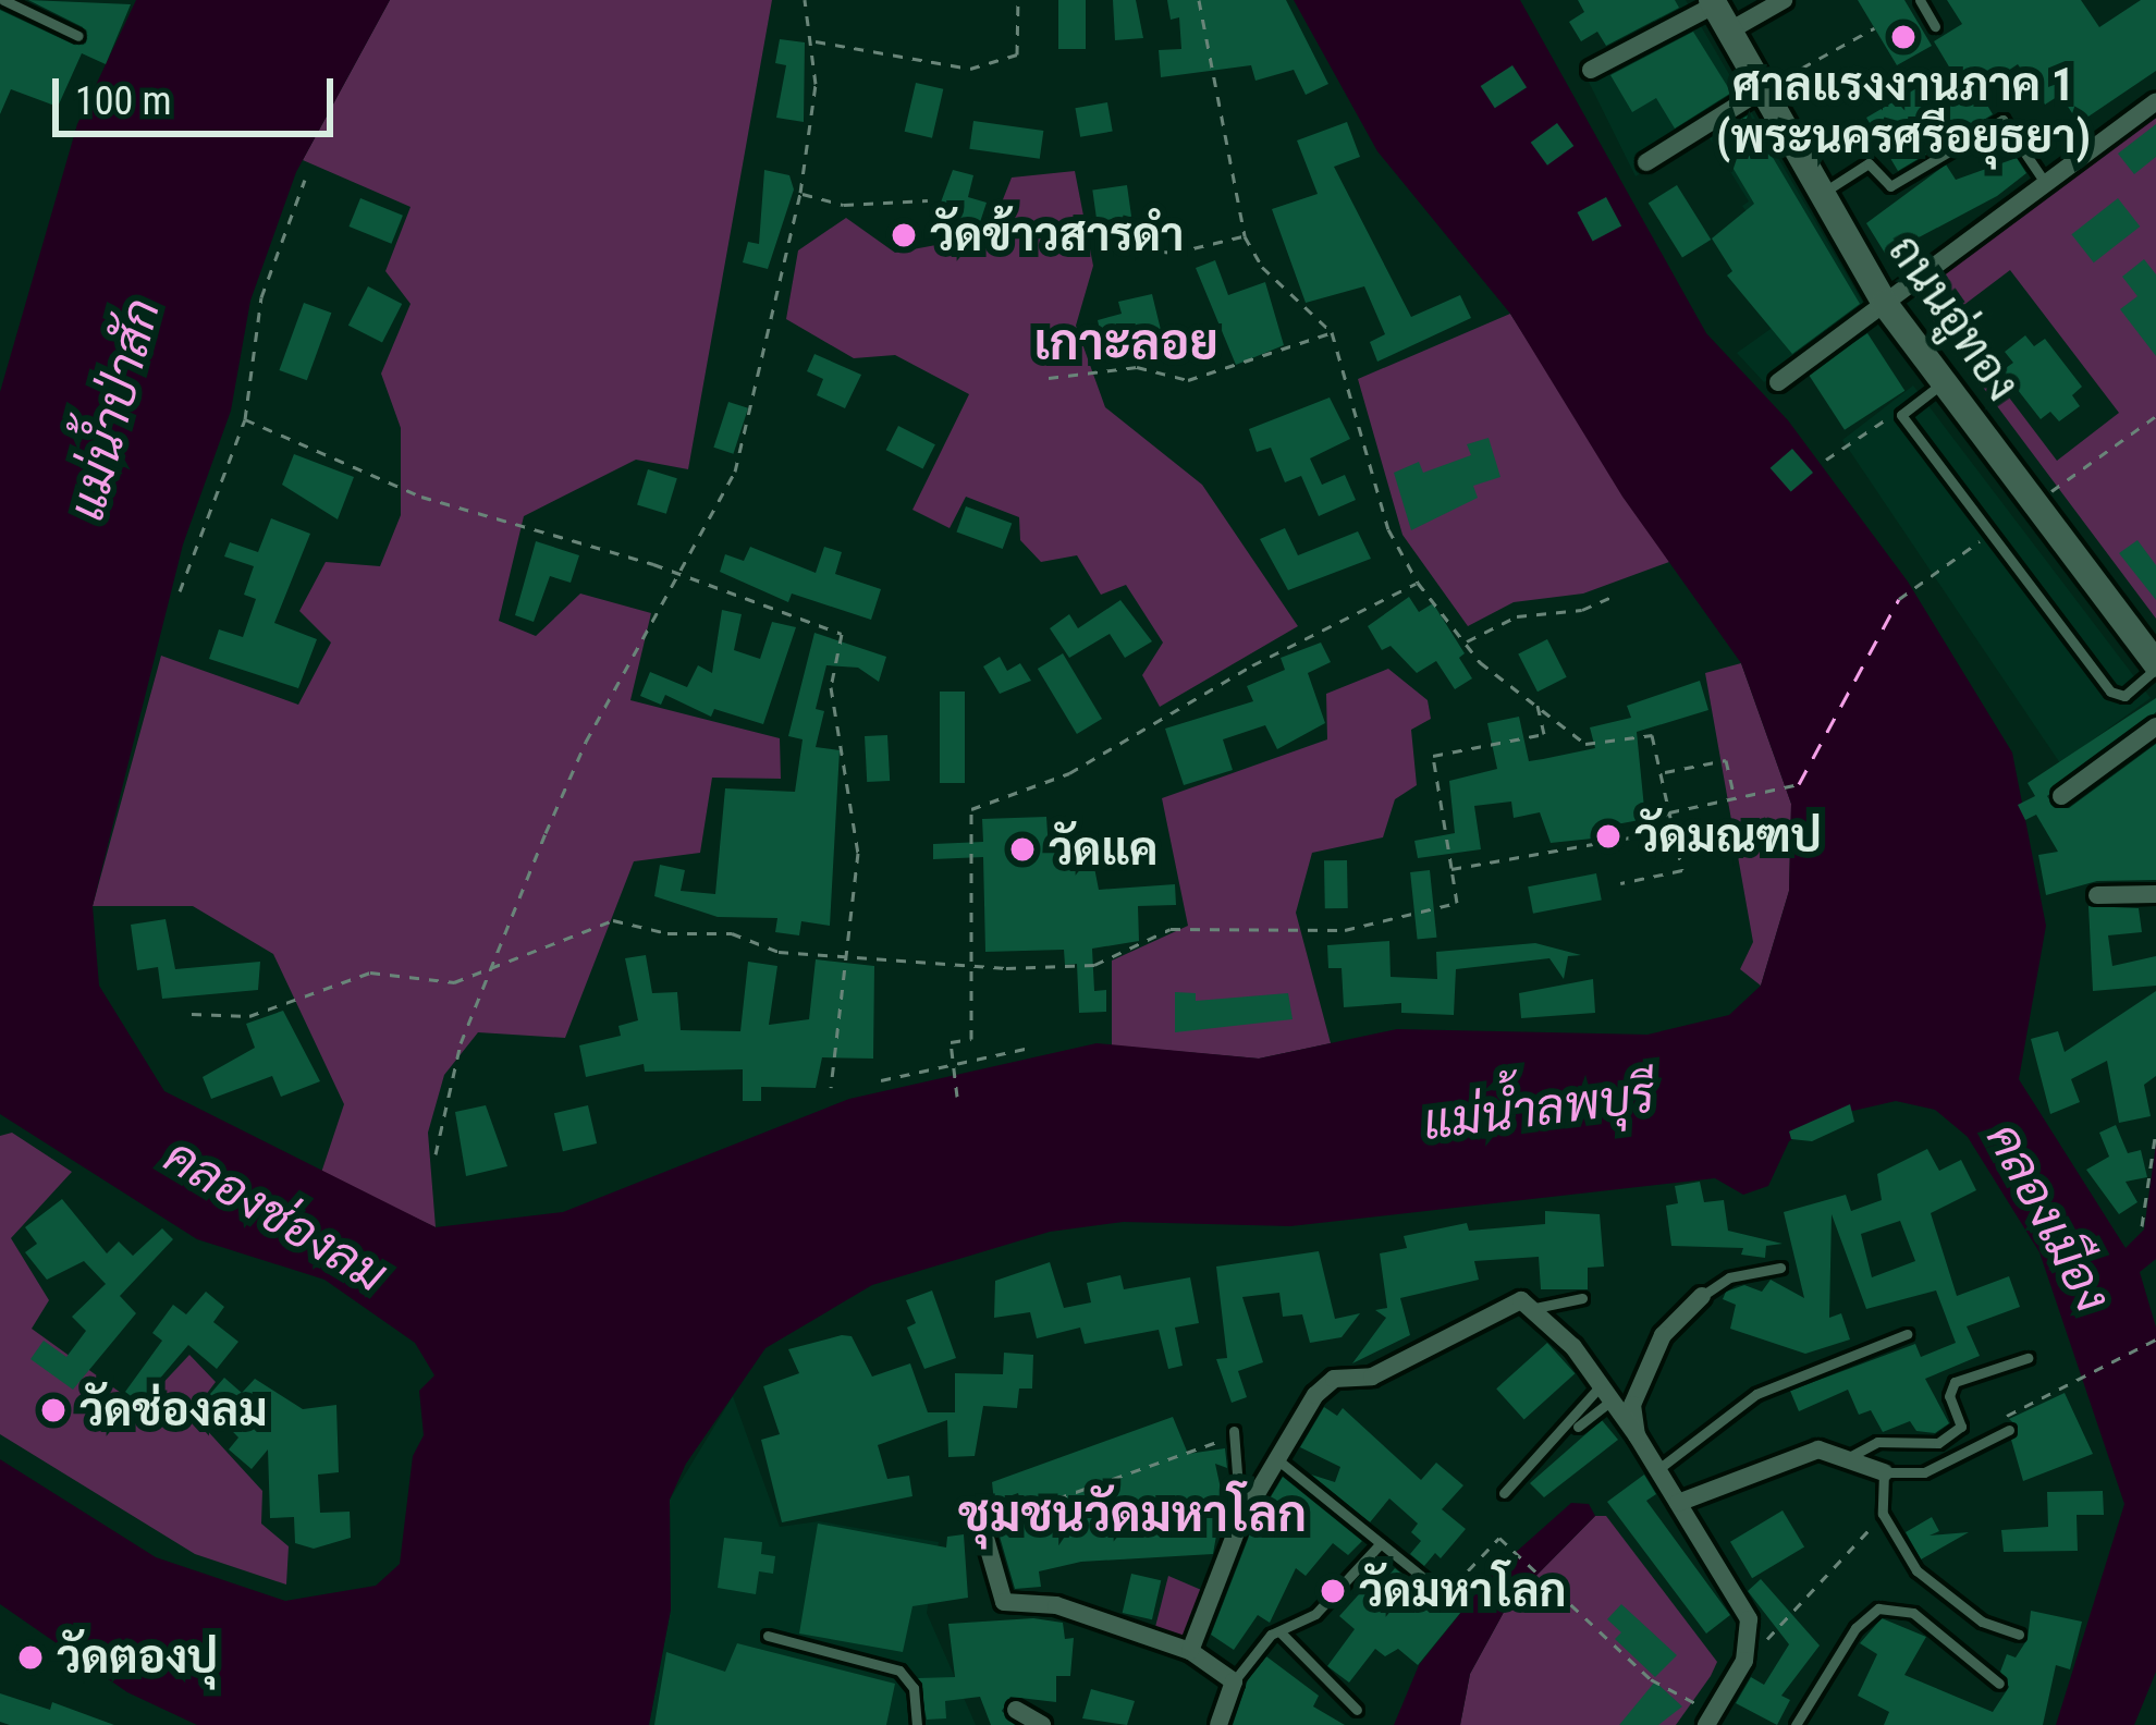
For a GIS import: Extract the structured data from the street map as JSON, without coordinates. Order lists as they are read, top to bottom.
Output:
{
  "streets": {
    "main road": ["ถนนอู่ทอง"]
  },
  "districts": ["เกาะลอย", "ชุมชนวัดมหาโลก"],
  "water": [
    "แม่น้ำป่าสัก",
    "แม่น้ำลพบุรี",
    "คลองช่องลม",
    "คลองเมือง"
  ],
  "places": [
    "ศาลแรงงานภาค 1 (พระนครศรีอยุธยา)",
    "วัดข้าวสารดำ",
    "วัดมณฑป",
    "วัดแค",
    "วัดช่องลม",
    "วัดมหาโลก",
    "วัดตองปุ"
  ],
  "scale_bar": "100 m"
}
